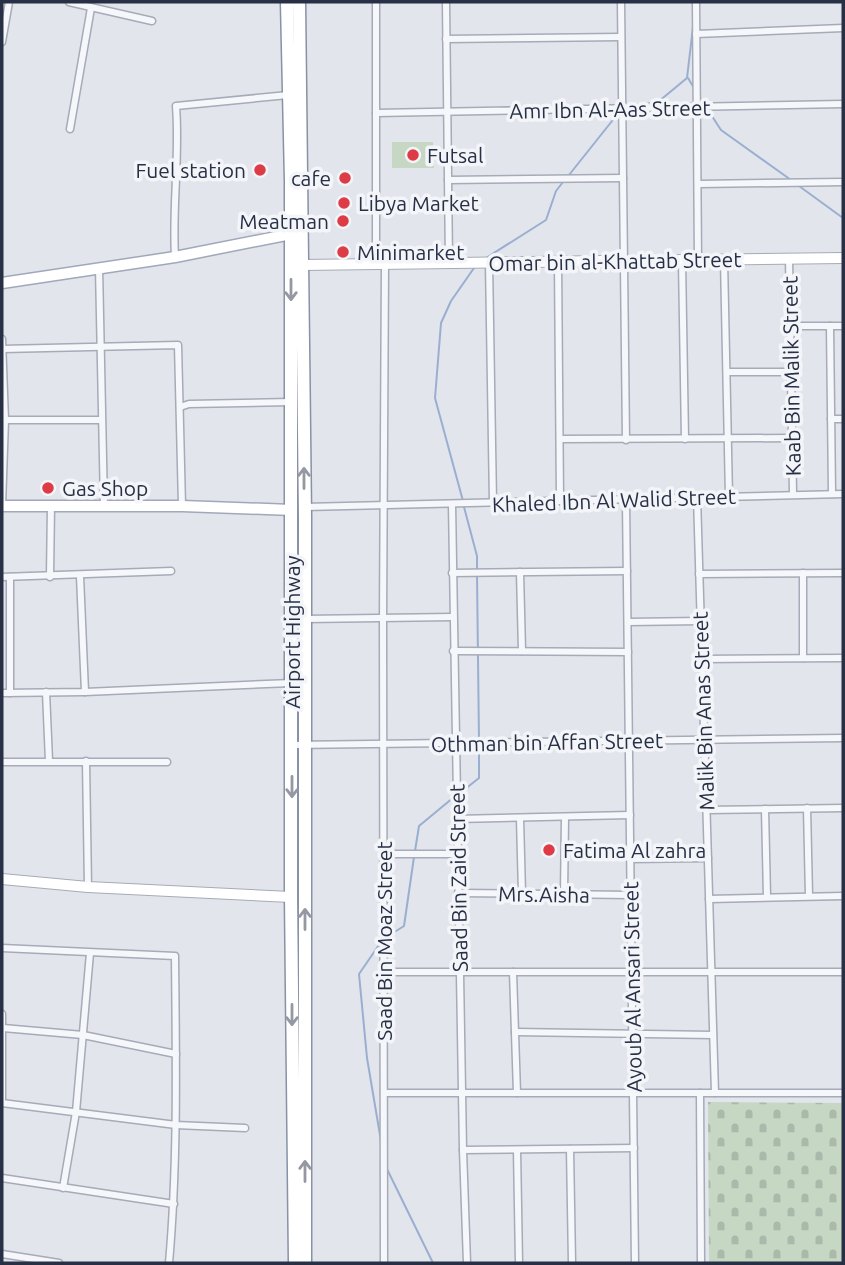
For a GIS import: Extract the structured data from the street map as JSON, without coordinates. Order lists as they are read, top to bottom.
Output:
{
  "streets": {
    "highway": ["Airport Highway"],
    "street": [
      "Amr Ibn Al-Aas Street",
      "Omar bin al-Khattab Street",
      "Kaab Bin Malik Street",
      "Khaled Ibn Al Walid Street",
      "Malik Bin Anas Street",
      "Othman bin Affan Street",
      "Saad Bin Zaid Street",
      "Mrs.Aisha",
      "Saad Bin Moaz Street",
      "Ayoub Al Ansari Street"
    ]
  },
  "crossings": [
    ["Amr Ibn Al-Aas Street", "Saad Bin Moaz Street"],
    ["Omar bin al-Khattab Street", "Kaab Bin Malik Street"],
    ["Omar bin al-Khattab Street", "Airport Highway"],
    ["Omar bin al-Khattab Street", "Saad Bin Moaz Street"],
    ["Kaab Bin Malik Street", "Khaled Ibn Al Walid Street"],
    ["Khaled Ibn Al Walid Street", "Airport Highway"],
    ["Khaled Ibn Al Walid Street", "Malik Bin Anas Street"],
    ["Khaled Ibn Al Walid Street", "Saad Bin Zaid Street"],
    ["Khaled Ibn Al Walid Street", "Saad Bin Moaz Street"],
    ["Khaled Ibn Al Walid Street", "Ayoub Al Ansari Street"],
    ["Airport Highway", "Othman bin Affan Street"],
    ["Malik Bin Anas Street", "Othman bin Affan Street"],
    ["Othman bin Affan Street", "Saad Bin Zaid Street"],
    ["Othman bin Affan Street", "Saad Bin Moaz Street"],
    ["Othman bin Affan Street", "Ayoub Al Ansari Street"],
    ["Saad Bin Zaid Street", "Mrs.Aisha"],
    ["Mrs.Aisha", "Ayoub Al Ansari Street"]
  ],
  "places": [
    "Futsal",
    "Fuel station",
    "cafe",
    "Libya Market",
    "Meatman",
    "Minimarket",
    "Gas Shop",
    "Fatima Al zahra"
  ]
}
